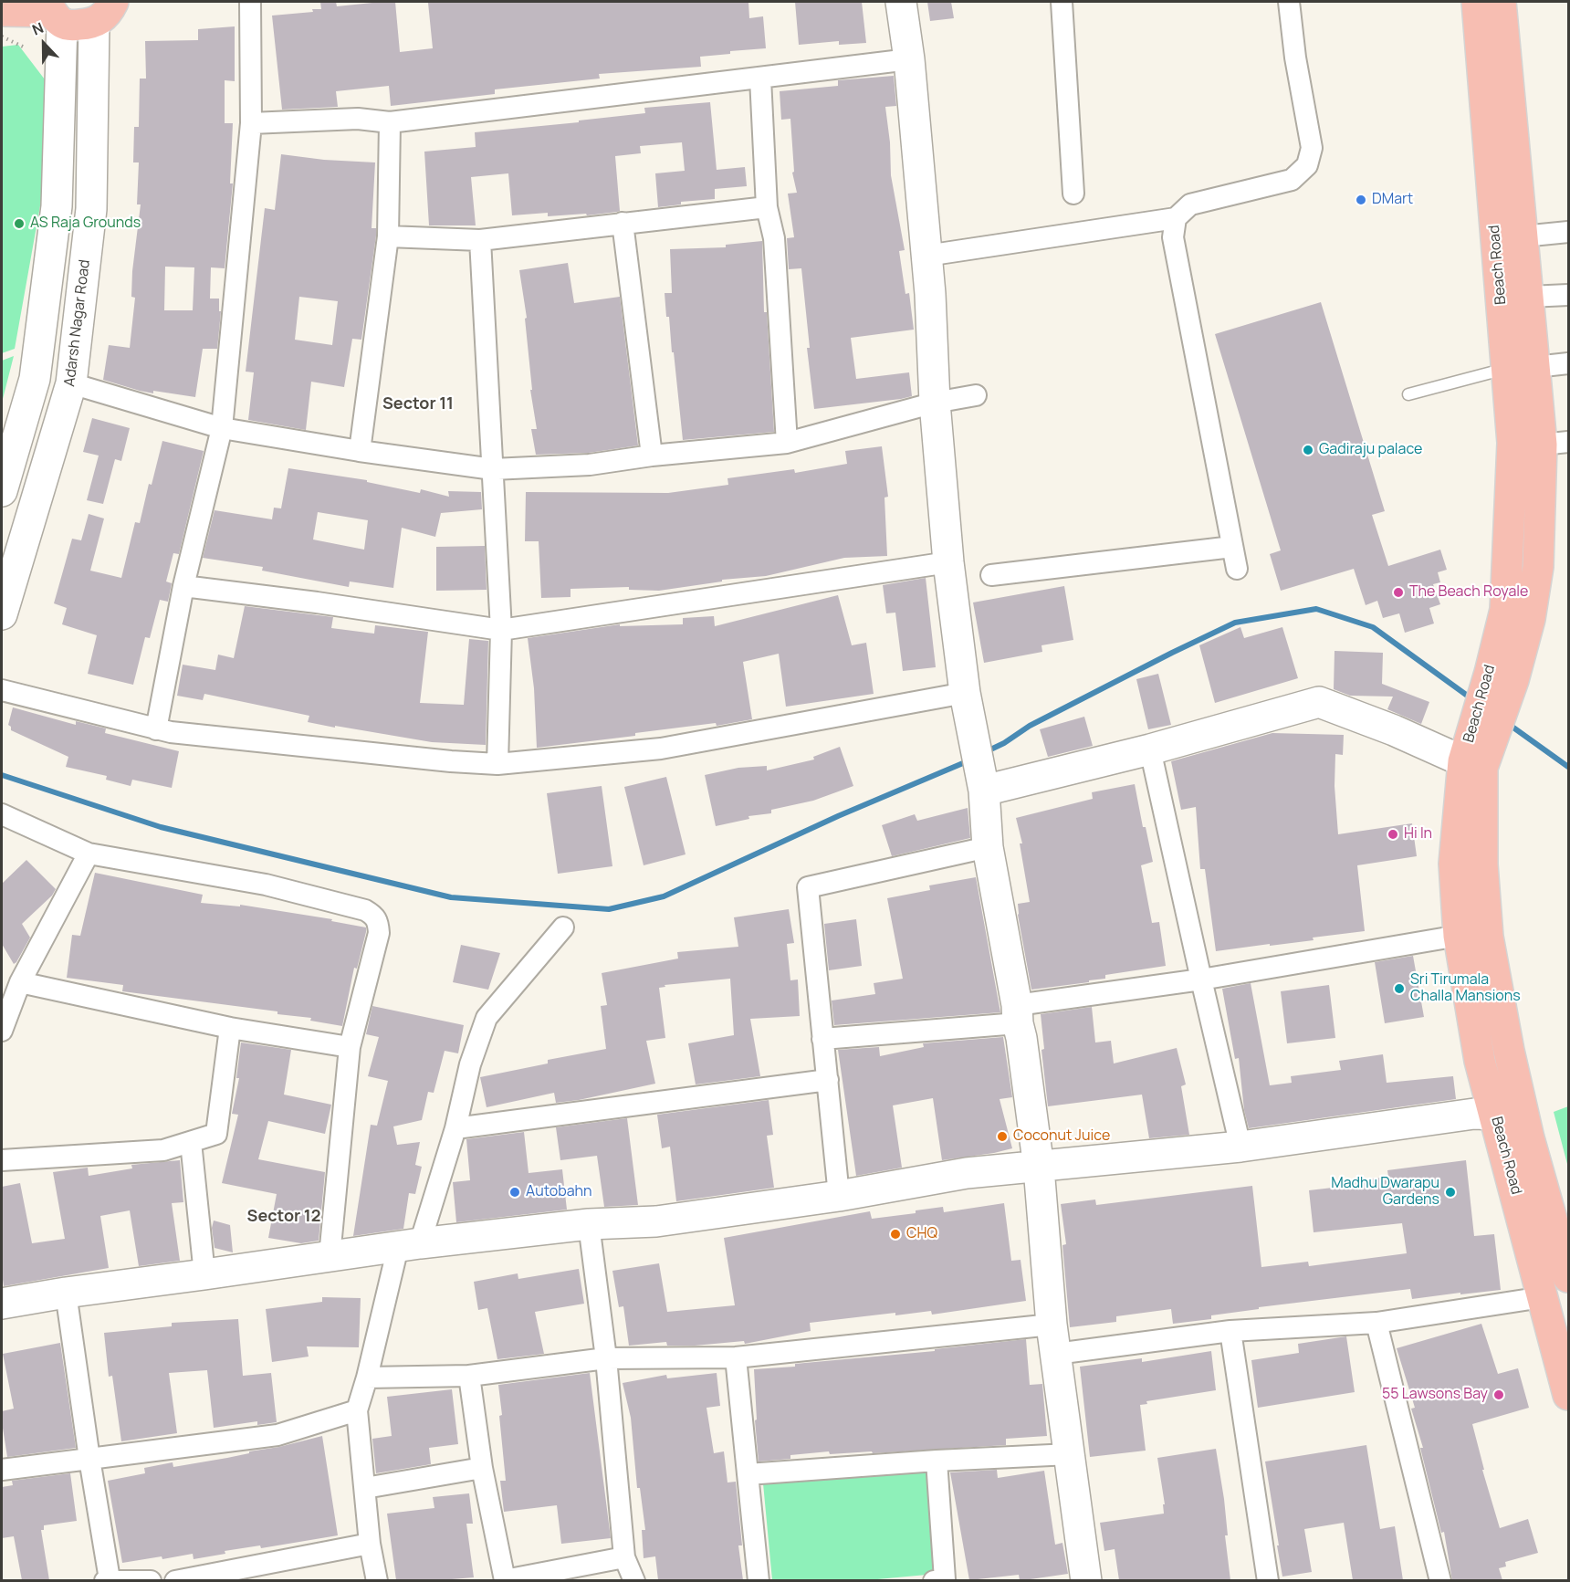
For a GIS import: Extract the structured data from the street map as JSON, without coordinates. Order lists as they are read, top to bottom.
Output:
{
  "streets": {
    "main road": ["Beach Road"],
    "street": ["Adarsh Nagar Road"]
  },
  "districts": ["Sector 11", "Sector 12"],
  "places": [
    "DMart",
    "AS Raja Grounds",
    "Gadiraju palace",
    "The Beach Royale",
    "Hi In",
    "Sri Tirumala Challa Mansions",
    "Coconut Juice",
    "Autobahn",
    "Madhu Dwarapu Gardens",
    "CHQ",
    "55 Lawsons Bay"
  ],
  "north": "top"
}
